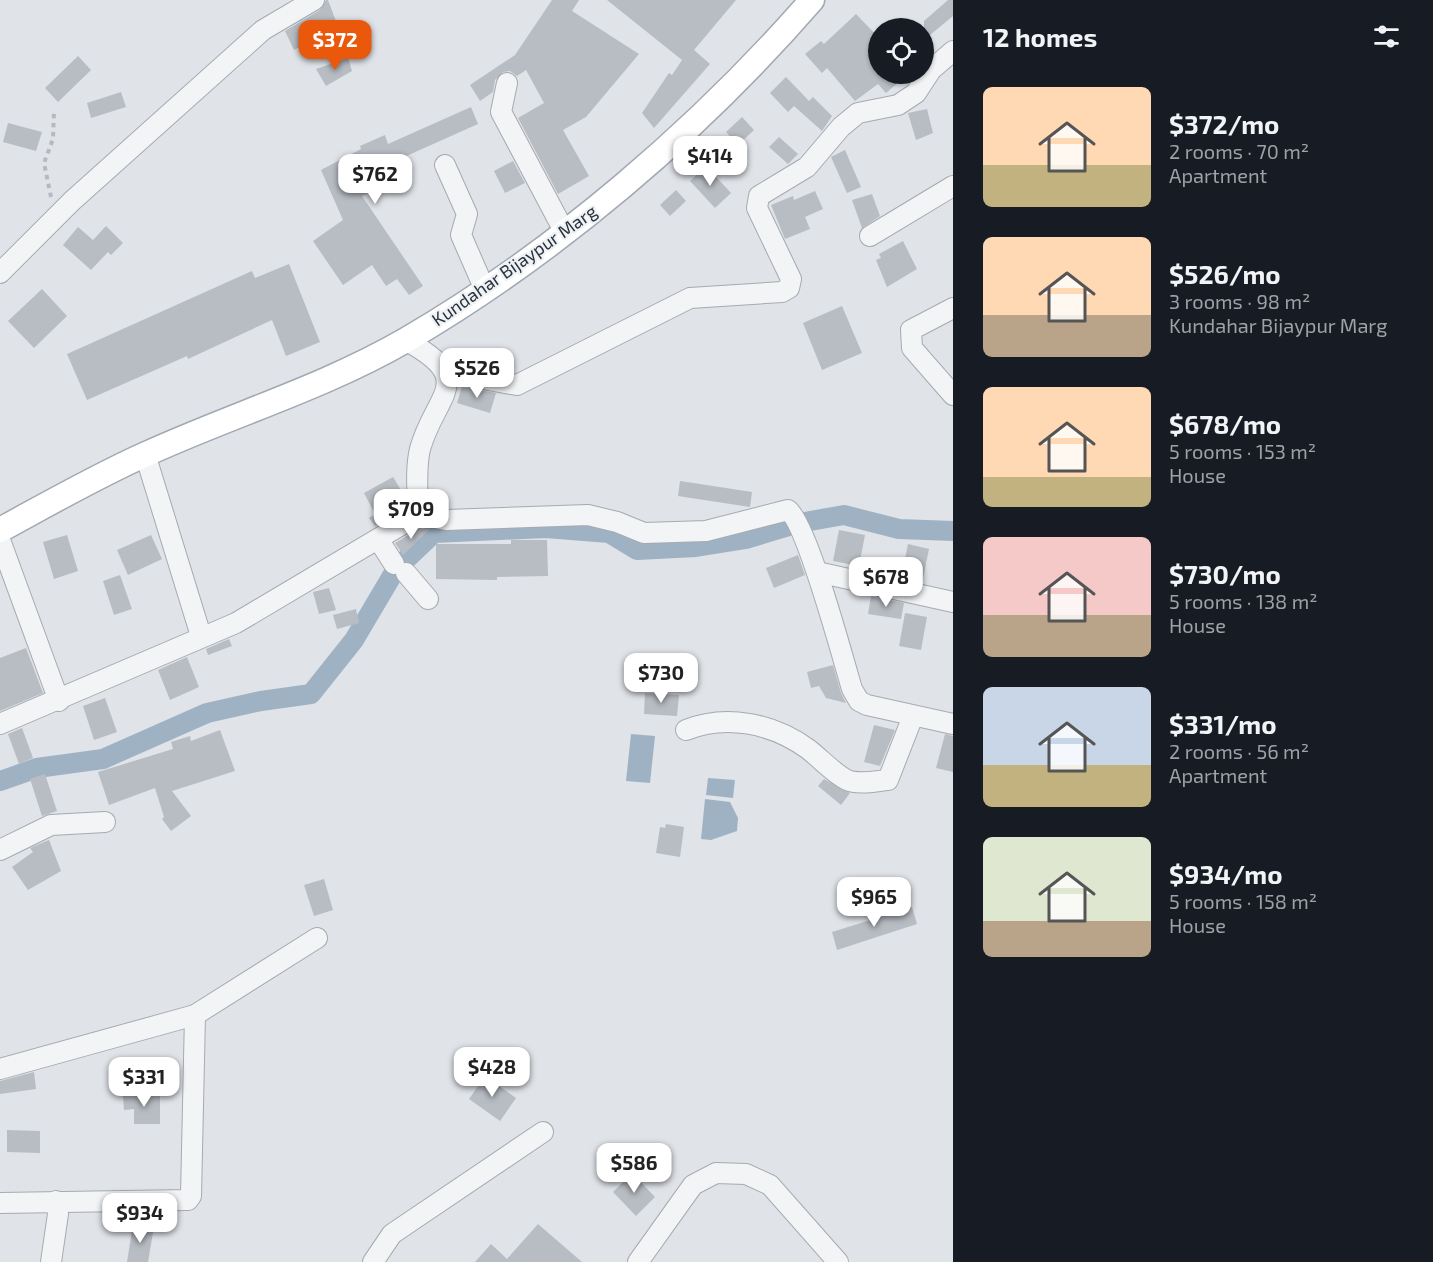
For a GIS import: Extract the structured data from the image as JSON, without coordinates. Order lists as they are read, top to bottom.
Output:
{
  "streets": {
    "main road": ["Kundahar Bijaypur Marg"]
  },
  "page": {
    "heading": "12 homes",
    "price": [
      "$372",
      "$414",
      "$762",
      "$526",
      "$709",
      "$678",
      "$730",
      "$965",
      "$428",
      "$331",
      "$586",
      "$934"
    ],
    "list": [
      {
        "name": "$372/mo",
        "note": "2 rooms · 70 m² · Apartment"
      },
      {
        "name": "$526/mo",
        "note": "3 rooms · 98 m² · Kundahar Bijaypur Marg"
      },
      {
        "name": "$678/mo",
        "note": "5 rooms · 153 m² · House"
      },
      {
        "name": "$730/mo",
        "note": "5 rooms · 138 m² · House"
      },
      {
        "name": "$331/mo",
        "note": "2 rooms · 56 m² · Apartment"
      },
      {
        "name": "$934/mo",
        "note": "5 rooms · 158 m² · House"
      }
    ]
  }
}
